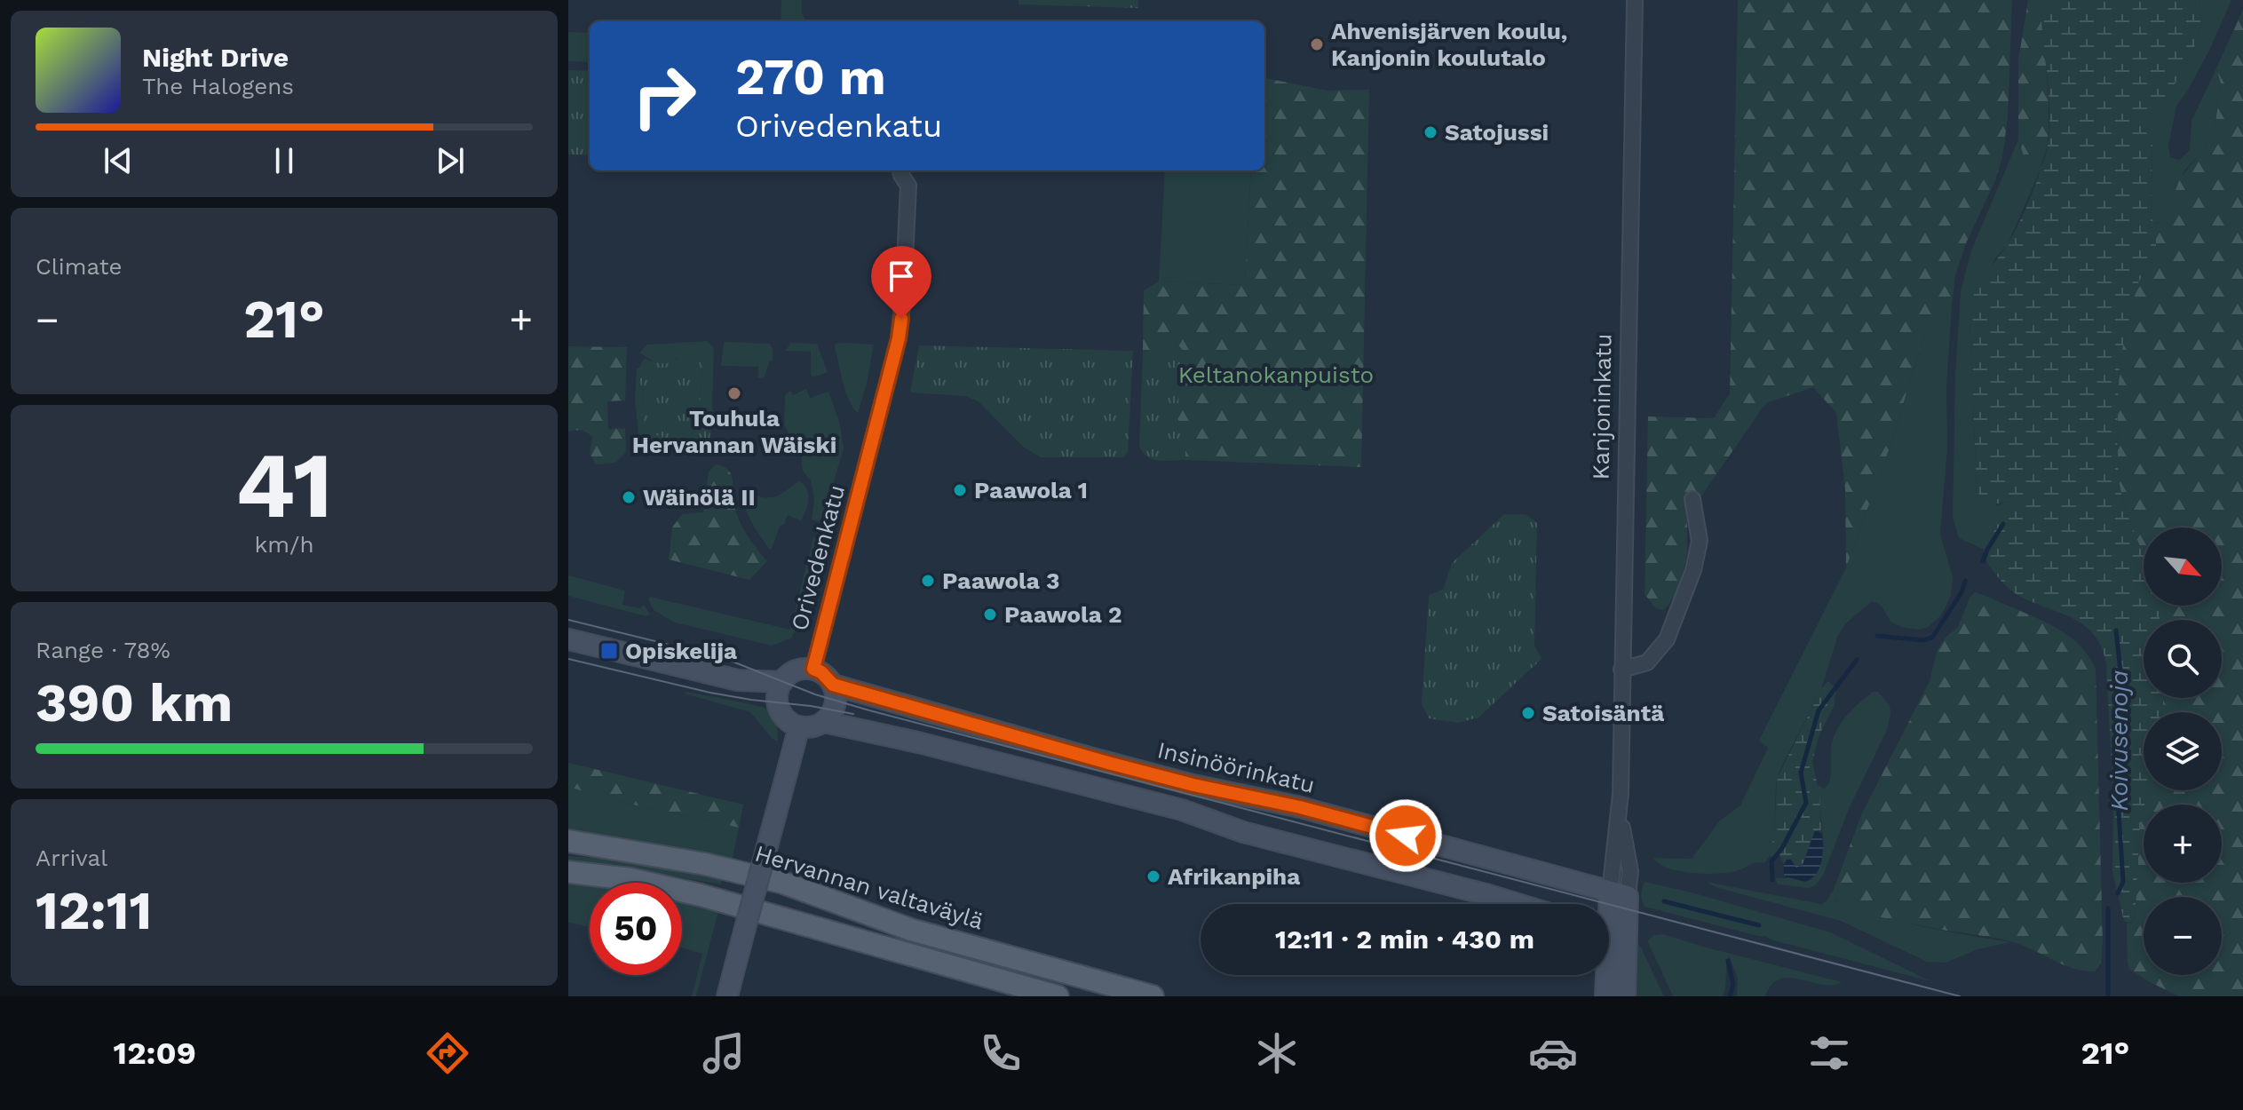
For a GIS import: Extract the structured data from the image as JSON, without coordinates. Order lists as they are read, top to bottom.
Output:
{
  "streets": {
    "main road": ["Kanjoninkatu", "Insinöörinkatu", "Hervannan valtaväylä"],
    "street": ["Orivedenkatu"]
  },
  "crossings": [
    ["Kanjoninkatu", "Insinöörinkatu"],
    ["Orivedenkatu", "Insinöörinkatu"]
  ],
  "water": ["Koivusenoja"],
  "parks": ["Keltanokanpuisto"],
  "places": {
    "other": [
      "Ahvenisjärven koulu, Kanjonin koulutalo",
      "Satojussi",
      "Touhula Hervannan Wäiski",
      "Paawola 1",
      "Wäinölä II",
      "Paawola 3",
      "Paawola 2",
      "Satoisäntä",
      "Afrikanpiha"
    ],
    "transit": ["Opiskelija"]
  },
  "north": "bottom right",
  "page": {
    "turn": ["270 m", "Orivedenkatu"],
    "song": ["Night Drive", "The Halogens"],
    "tile": [
      "Climate",
      ["41", "km/h"],
      ["Range · 78%", "390 km"],
      ["Arrival", "12:11"]
    ],
    "heat": ["−", "21°", "+"],
    "map_buttons": ["+", "−"],
    "limit": "50",
    "trip": "12:11 · 2 min · 430 m",
    "tabs": ["12:09", "21°"]
  }
}
